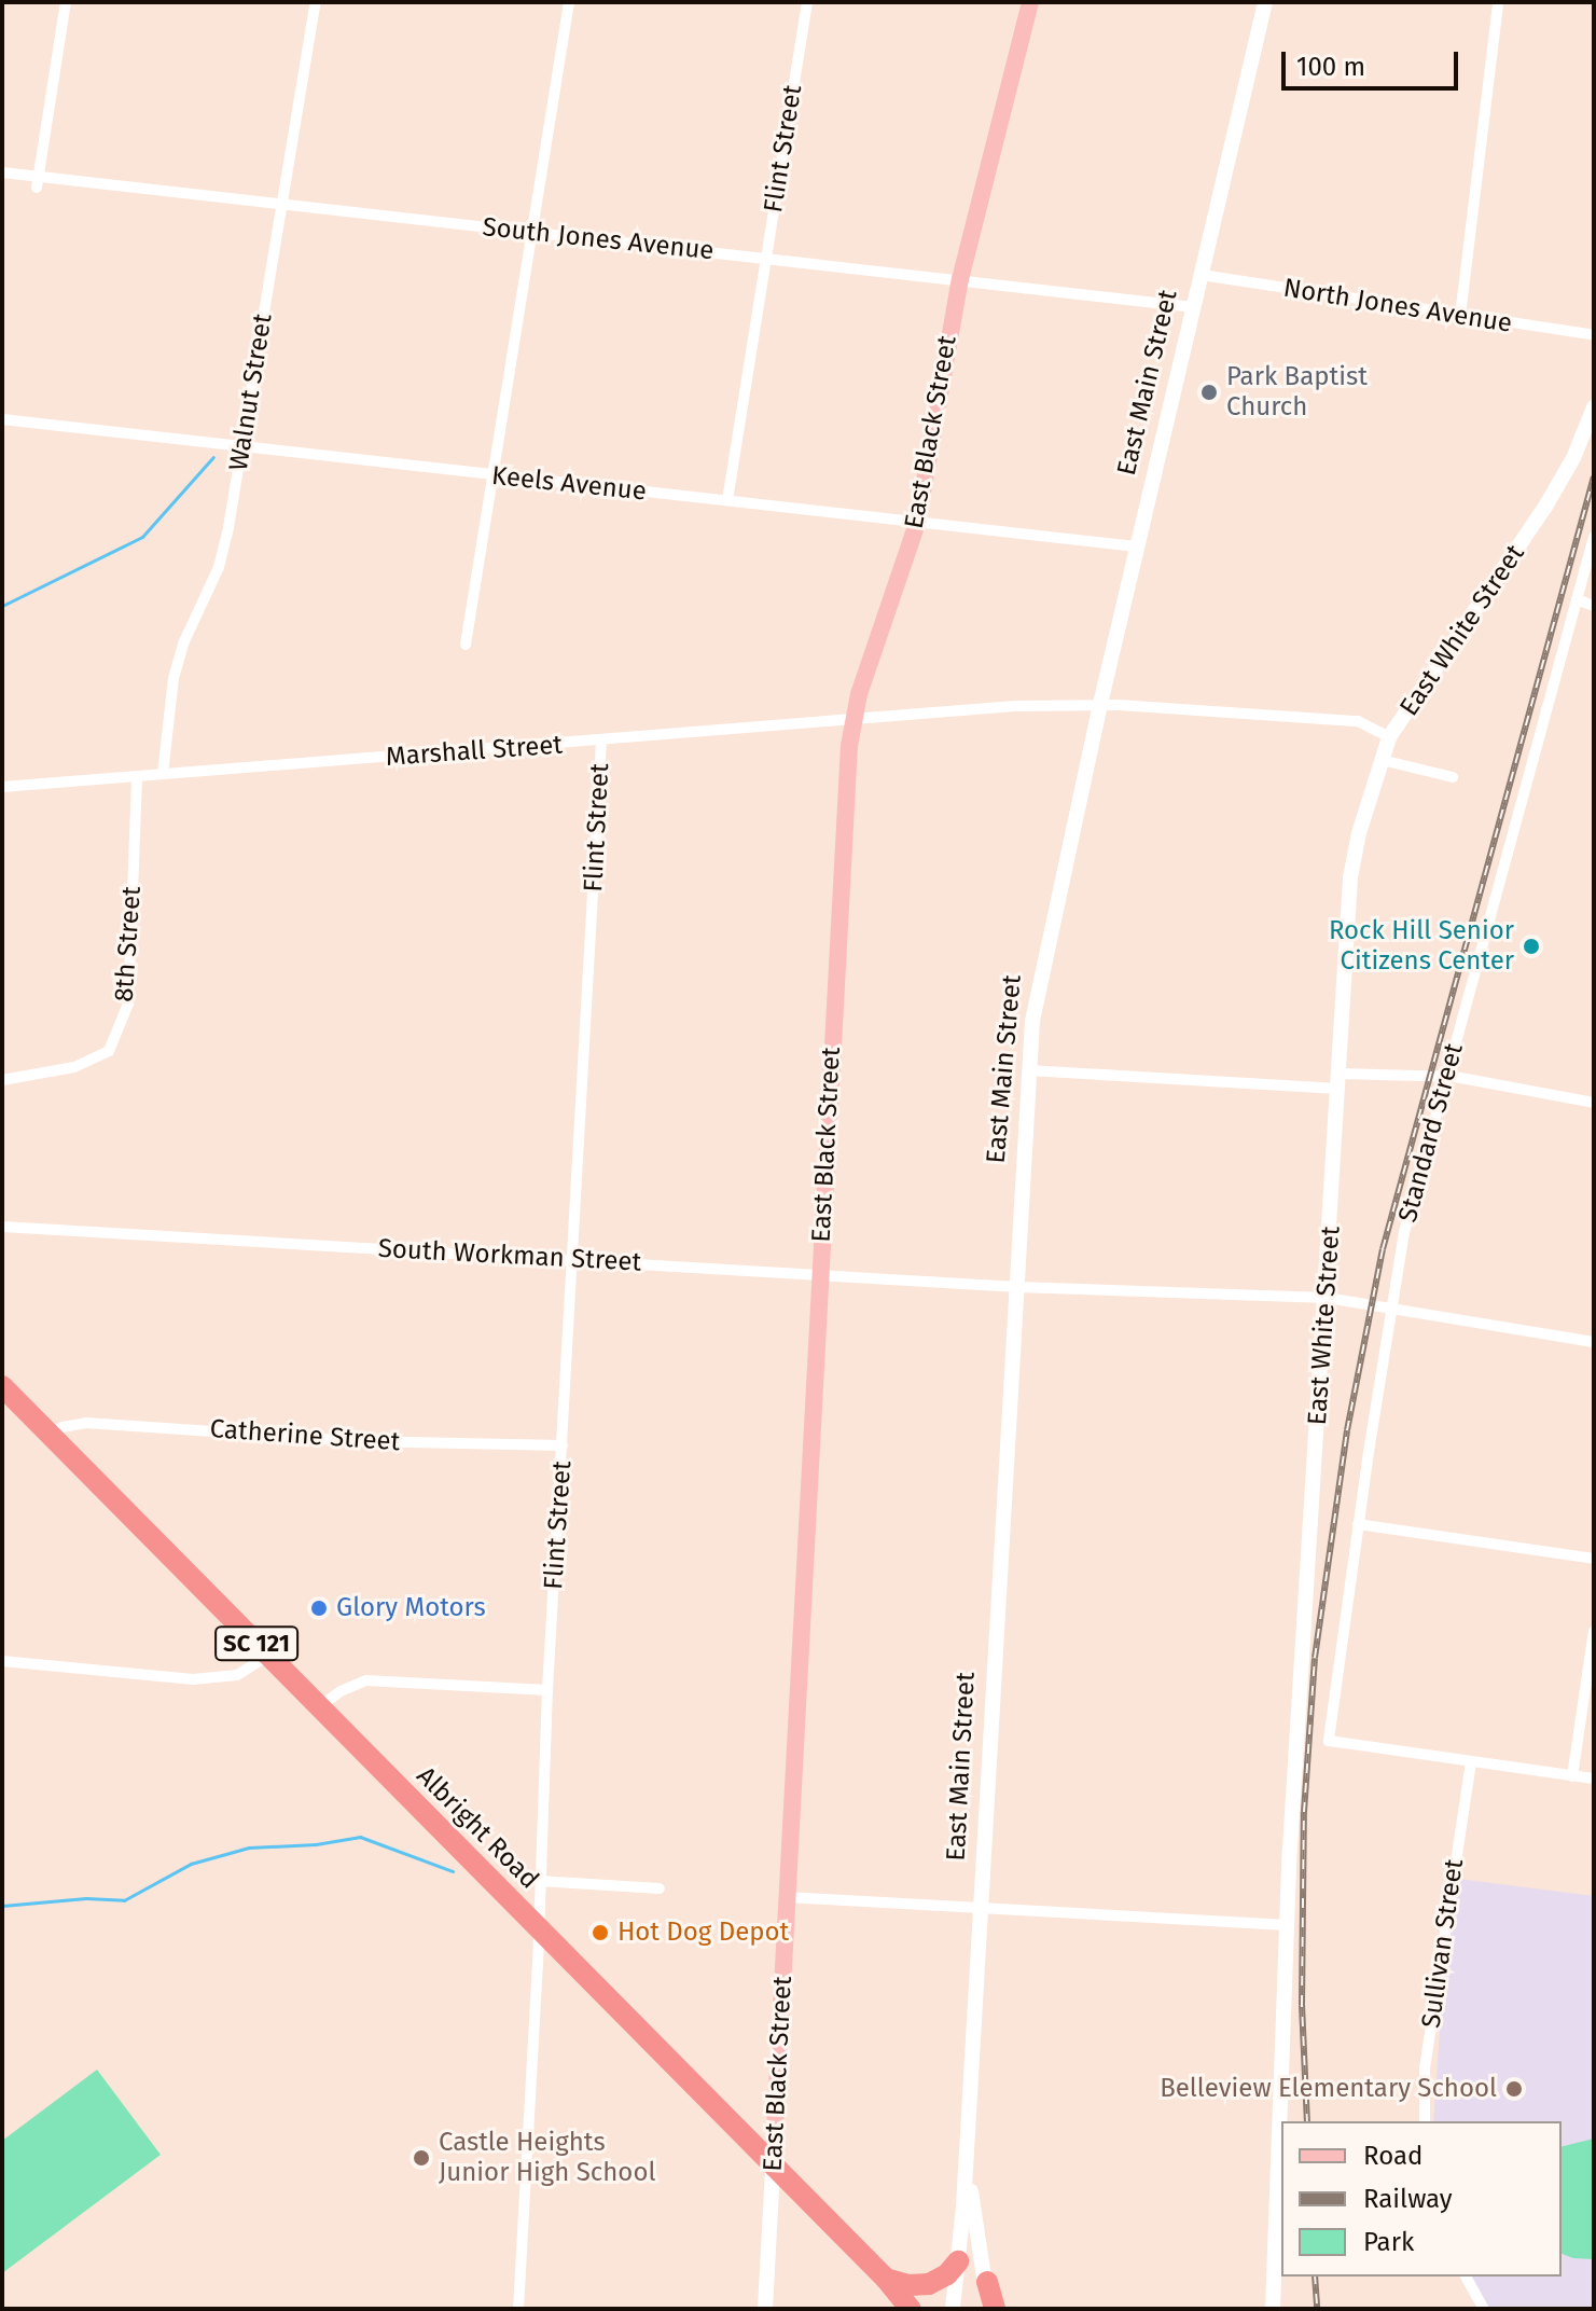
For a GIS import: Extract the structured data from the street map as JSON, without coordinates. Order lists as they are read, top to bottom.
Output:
{
  "streets": {
    "highway": ["SC 121", "Albright Road"],
    "main road": ["East Black Street"],
    "street": [
      "Flint Street",
      "South Jones Avenue",
      "North Jones Avenue",
      "East Main Street",
      "Walnut Street",
      "Keels Avenue",
      "East White Street",
      "Marshall Street",
      "8th Street",
      "Standard Street",
      "South Workman Street",
      "Catherine Street",
      "Sullivan Street"
    ]
  },
  "crossings": [
    ["Flint Street", "South Jones Avenue"],
    ["Flint Street", "Keels Avenue"],
    ["Flint Street", "Marshall Street"],
    ["Flint Street", "South Workman Street"],
    ["Flint Street", "Catherine Street"],
    ["Flint Street", "Albright Road"],
    ["South Jones Avenue", "East Main Street"],
    ["South Jones Avenue", "Walnut Street"],
    ["South Jones Avenue", "East Black Street"],
    ["North Jones Avenue", "East Main Street"],
    ["East Main Street", "Keels Avenue"],
    ["East Main Street", "Marshall Street"],
    ["East Main Street", "South Workman Street"],
    ["Walnut Street", "Keels Avenue"],
    ["Walnut Street", "Marshall Street"],
    ["East Black Street", "Keels Avenue"],
    ["East Black Street", "Marshall Street"],
    ["East Black Street", "South Workman Street"],
    ["East Black Street", "Albright Road"],
    ["East White Street", "Marshall Street"],
    ["East White Street", "South Workman Street"],
    ["Marshall Street", "8th Street"],
    ["Standard Street", "South Workman Street"],
    ["Standard Street", "Sullivan Street"],
    ["Catherine Street", "Albright Road"]
  ],
  "places": [
    "Park Baptist Church",
    "Rock Hill Senior Citizens Center",
    "Glory Motors",
    "Hot Dog Depot",
    "Belleview Elementary School",
    "Castle Heights Junior High School"
  ],
  "legend": ["Road", "Railway", "Park"],
  "scale_bar": "100 m"
}
